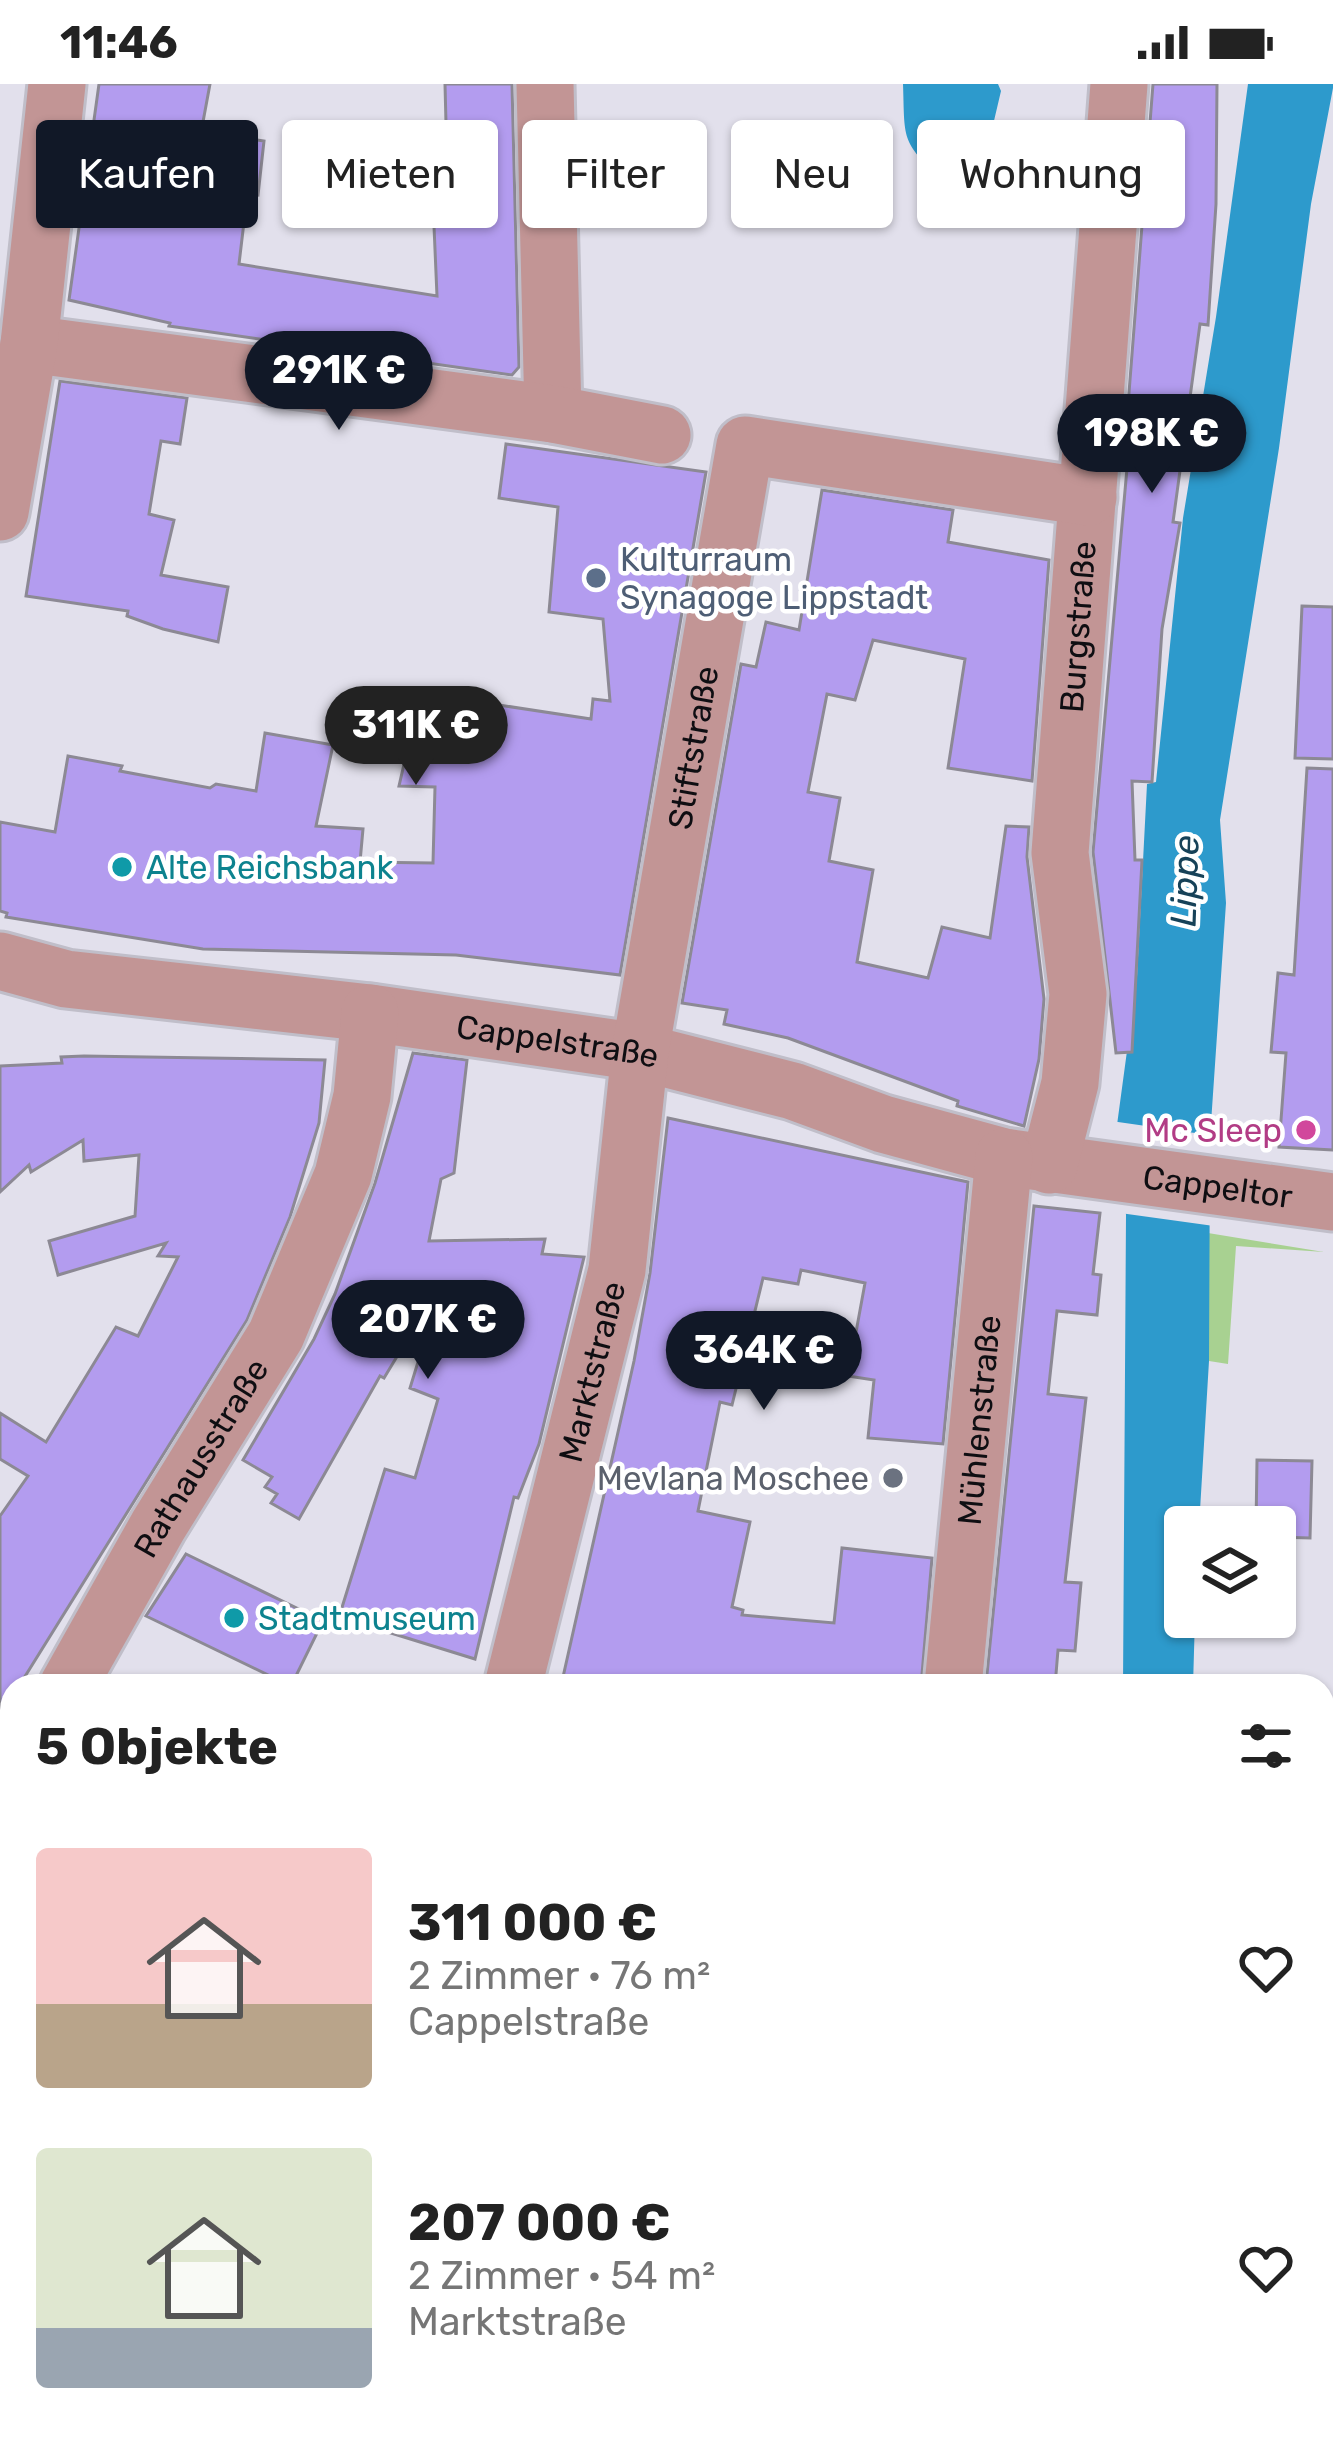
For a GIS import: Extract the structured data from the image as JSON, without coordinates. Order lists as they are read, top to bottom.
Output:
{
  "streets": {
    "street": [
      "Burgstraße",
      "Stiftstraße",
      "Cappelstraße",
      "Cappeltor",
      "Marktstraße",
      "Mühlenstraße",
      "Rathausstraße"
    ]
  },
  "crossings": [
    ["Burgstraße", "Stiftstraße"],
    ["Burgstraße", "Cappelstraße"],
    ["Burgstraße", "Cappeltor"],
    ["Burgstraße", "Mühlenstraße"],
    ["Stiftstraße", "Cappelstraße"],
    ["Stiftstraße", "Marktstraße"],
    ["Cappelstraße", "Cappeltor"],
    ["Cappelstraße", "Marktstraße"],
    ["Cappelstraße", "Mühlenstraße"],
    ["Cappelstraße", "Rathausstraße"],
    ["Cappeltor", "Mühlenstraße"]
  ],
  "water": ["Lippe"],
  "places": [
    "Kulturraum Synagoge Lippstadt",
    "Alte Reichsbank",
    "Mc Sleep",
    "Mevlana Moschee",
    "Stadtmuseum"
  ],
  "page": {
    "status": "11:46",
    "chip": [
      "Kaufen",
      "Mieten",
      "Filter",
      "Neu",
      "Wohnung"
    ],
    "price": [
      "291K €",
      "198K €",
      "311K €",
      "207K €",
      "364K €"
    ],
    "heading": "5 Objekte",
    "list": [
      {
        "name": "311 000 €",
        "note": "2 Zimmer · 76 m² · Cappelstraße"
      },
      {
        "name": "207 000 €",
        "note": "2 Zimmer · 54 m² · Marktstraße"
      }
    ]
  }
}
